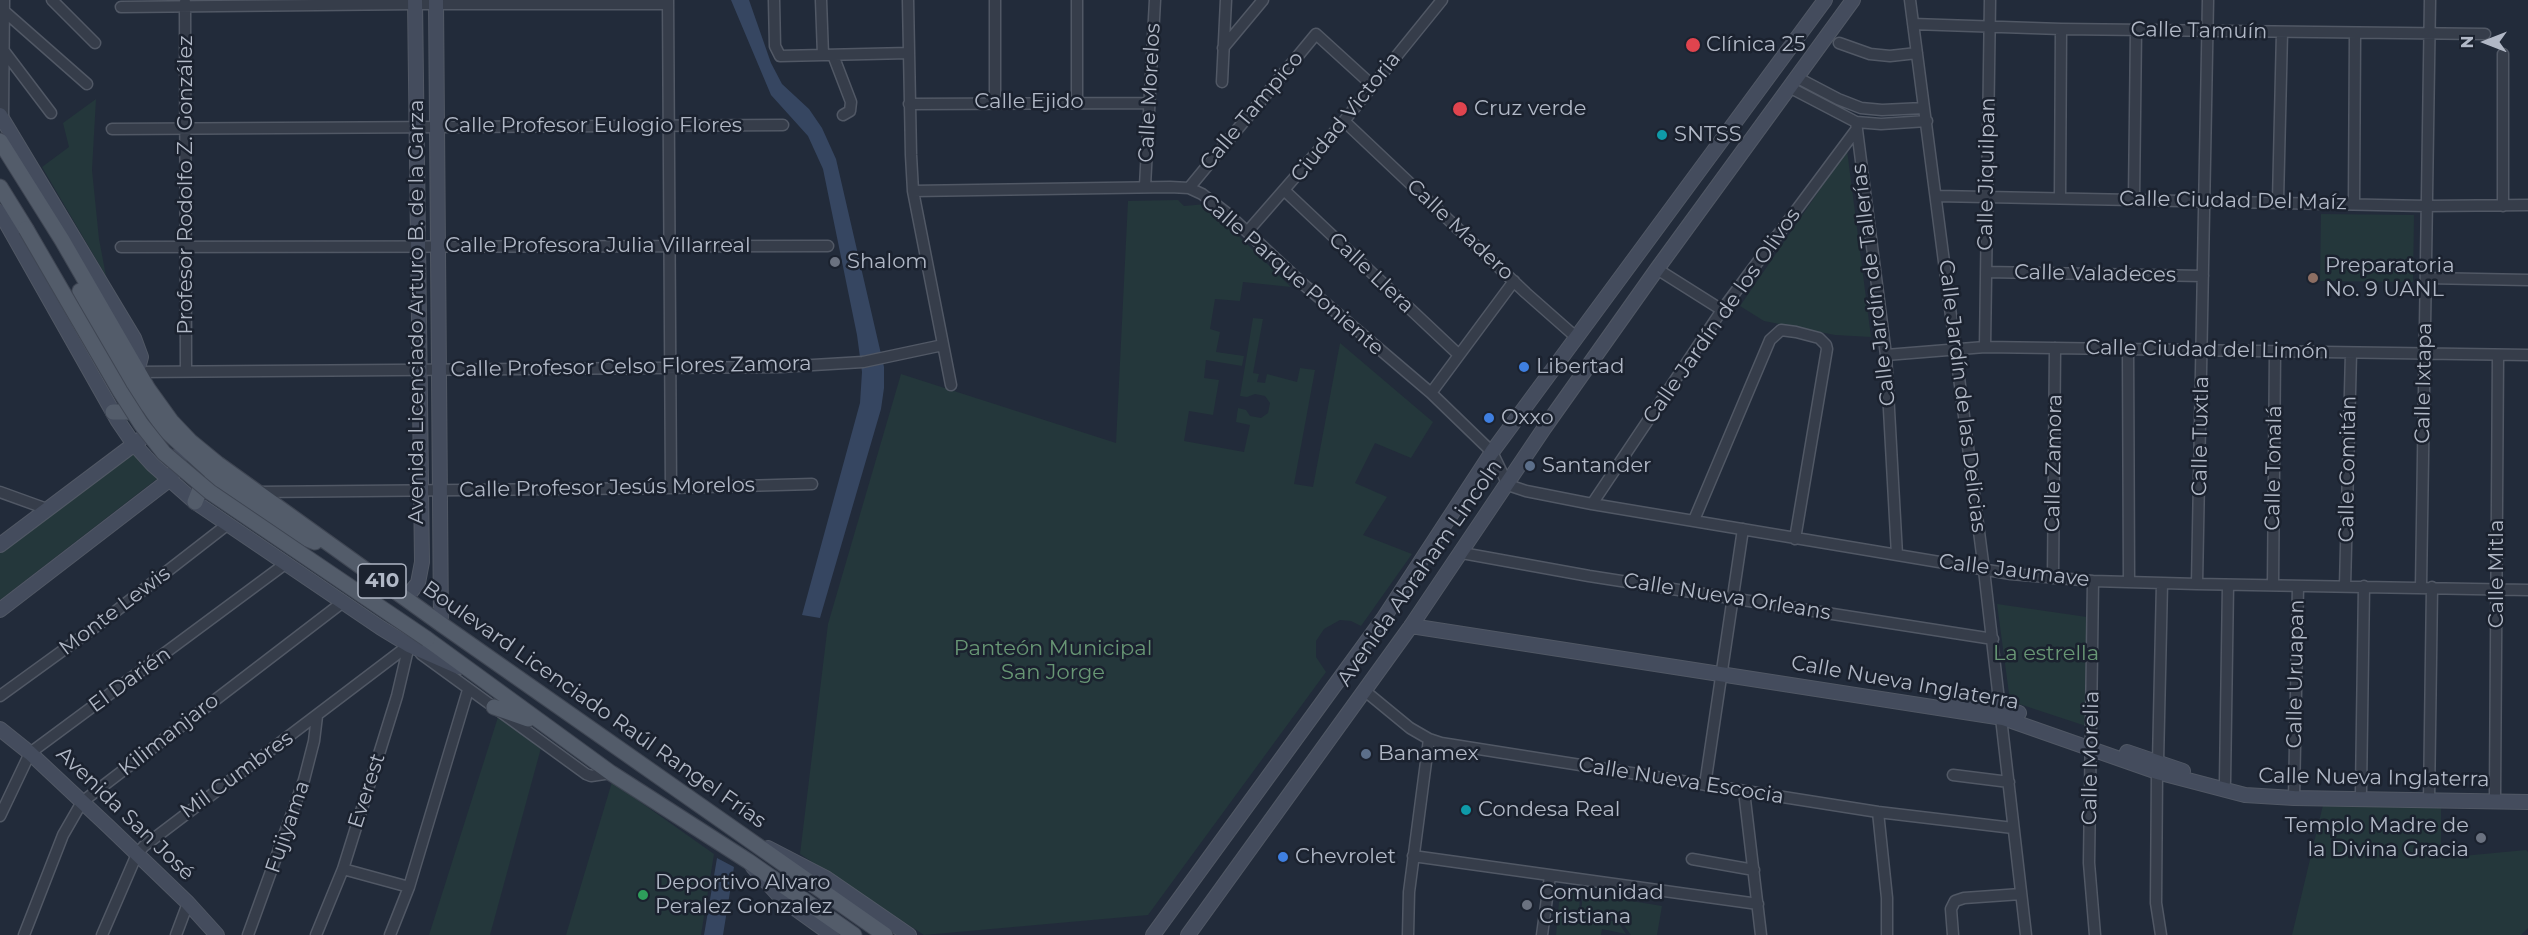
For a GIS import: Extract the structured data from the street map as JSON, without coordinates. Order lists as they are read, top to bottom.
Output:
{
  "streets": {
    "main road": ["410", "Boulevard Licenciado Raúl Rangel Frías"],
    "street": [
      "Calle Tamuín",
      "Calle Morelos",
      "Calle Ejido",
      "Calle Tampico",
      "Ciudad Victoria",
      "Calle Profesor Eulogio Flores",
      "Calle Jiquilpan",
      "Profesor Rodolfo Z. González",
      "Calle Ciudad Del Maíz",
      "Calle Madero",
      "Calle Profesora Julia Villarreal",
      "Calle Llera",
      "Calle Valadeces",
      "Calle Parque Poniente",
      "Calle Jardín de Tallerías",
      "Avenida Licenciado Arturo B. de la Garza",
      "Calle Jardín de los Olivos",
      "Calle Ciudad del Limón",
      "Calle Profesor Celso Flores Zamora",
      "Calle Ixtapa",
      "Calle Jardín de las Delicias",
      "Calle Tuxtla",
      "Calle Zamora",
      "Calle Tonalá",
      "Calle Comitán",
      "Calle Profesor Jesús Morelos",
      "Calle Jaumave",
      "Avenida Abraham Lincoln",
      "Calle Mitla",
      "Calle Nueva Orleans",
      "Monte Lewis",
      "Calle Uruapan",
      "El Darién",
      "Calle Nueva Inglaterra",
      "Kilimanjaro",
      "Calle Morelia",
      "Mil Cumbres",
      "Calle Nueva Escocia",
      "Everest",
      "Avenida San José",
      "Fujiyama"
    ]
  },
  "crossings": [
    ["Calle Tamuín", "Calle Jiquilpan"],
    ["Calle Tamuín", "Calle Ixtapa"],
    ["Calle Tamuín", "Calle Jardín de las Delicias"],
    ["Calle Tamuín", "Calle Tuxtla"],
    ["Calle Morelos", "Calle Ejido"],
    ["Calle Morelos", "Calle Parque Poniente"],
    ["Calle Tampico", "Ciudad Victoria"],
    ["Calle Tampico", "Calle Parque Poniente"],
    ["Ciudad Victoria", "Calle Madero"],
    ["Ciudad Victoria", "Calle Llera"],
    ["Ciudad Victoria", "Calle Parque Poniente"],
    ["Calle Profesor Eulogio Flores", "Profesor Rodolfo Z. González"],
    ["Calle Profesor Eulogio Flores", "Avenida Licenciado Arturo B. de la Garza"],
    ["Calle Jiquilpan", "Calle Ciudad Del Maíz"],
    ["Calle Jiquilpan", "Calle Valadeces"],
    ["Calle Jiquilpan", "Calle Ciudad del Limón"],
    ["Profesor Rodolfo Z. González", "Calle Profesora Julia Villarreal"],
    ["Profesor Rodolfo Z. González", "Calle Profesor Celso Flores Zamora"],
    ["Calle Ciudad Del Maíz", "Calle Ixtapa"],
    ["Calle Ciudad Del Maíz", "Calle Jardín de las Delicias"],
    ["Calle Ciudad Del Maíz", "Calle Tuxtla"],
    ["Calle Profesora Julia Villarreal", "Avenida Licenciado Arturo B. de la Garza"],
    ["Calle Valadeces", "Calle Tuxtla"],
    ["Calle Jardín de Tallerías", "Calle Jardín de los Olivos"],
    ["Calle Jardín de Tallerías", "Calle Ciudad del Limón"],
    ["Calle Jardín de Tallerías", "Calle Jaumave"],
    ["Avenida Licenciado Arturo B. de la Garza", "Calle Profesor Celso Flores Zamora"],
    ["Avenida Licenciado Arturo B. de la Garza", "Calle Profesor Jesús Morelos"],
    ["Avenida Licenciado Arturo B. de la Garza", "Boulevard Licenciado Raúl Rangel Frías"],
    ["Calle Jardín de los Olivos", "Calle Jaumave"],
    ["Calle Ciudad del Limón", "Calle Ixtapa"],
    ["Calle Ciudad del Limón", "Calle Jardín de las Delicias"],
    ["Calle Ciudad del Limón", "Calle Tuxtla"],
    ["Calle Ciudad del Limón", "Calle Zamora"],
    ["Calle Ciudad del Limón", "Calle Tonalá"],
    ["Calle Ciudad del Limón", "Calle Comitán"],
    ["Calle Ciudad del Limón", "Calle Mitla"],
    ["Calle Profesor Celso Flores Zamora", "Boulevard Licenciado Raúl Rangel Frías"],
    ["Calle Ixtapa", "Calle Jaumave"],
    ["Calle Ixtapa", "Calle Nueva Inglaterra"],
    ["Calle Jardín de las Delicias", "Calle Jaumave"],
    ["Calle Jardín de las Delicias", "Calle Nueva Orleans"],
    ["Calle Jardín de las Delicias", "Calle Nueva Inglaterra"],
    ["Calle Jardín de las Delicias", "Calle Nueva Escocia"],
    ["Calle Tuxtla", "Calle Jaumave"],
    ["Calle Zamora", "Calle Jaumave"],
    ["Calle Tonalá", "Calle Jaumave"],
    ["Calle Comitán", "Calle Jaumave"],
    ["Calle Profesor Jesús Morelos", "Boulevard Licenciado Raúl Rangel Frías"],
    ["Calle Jaumave", "Avenida Abraham Lincoln"],
    ["Calle Jaumave", "Calle Mitla"],
    ["Calle Jaumave", "Calle Uruapan"],
    ["Calle Jaumave", "Calle Morelia"],
    ["Avenida Abraham Lincoln", "Calle Nueva Orleans"],
    ["Avenida Abraham Lincoln", "Calle Nueva Inglaterra"],
    ["Avenida Abraham Lincoln", "Calle Nueva Escocia"],
    ["Calle Mitla", "Calle Nueva Inglaterra"],
    ["Calle Uruapan", "Calle Nueva Inglaterra"],
    ["El Darién", "Avenida San José"],
    ["Calle Nueva Inglaterra", "Calle Morelia"],
    ["Kilimanjaro", "Avenida San José"],
    ["Mil Cumbres", "Everest"],
    ["Mil Cumbres", "Avenida San José"],
    ["Mil Cumbres", "Fujiyama"]
  ],
  "parks": ["Panteón Municipal San Jorge", "La estrella"],
  "places": [
    "Clínica 25",
    "Cruz verde",
    "SNTSS",
    "Shalom",
    "Preparatoria No. 9 UANL",
    "Libertad",
    "Oxxo",
    "Santander",
    "Banamex",
    "Condesa Real",
    "Templo Madre de la Divina Gracia",
    "Chevrolet",
    "Deportivo Alvaro Peralez Gonzalez",
    "Comunidad Cristiana"
  ],
  "north": "left"
}
